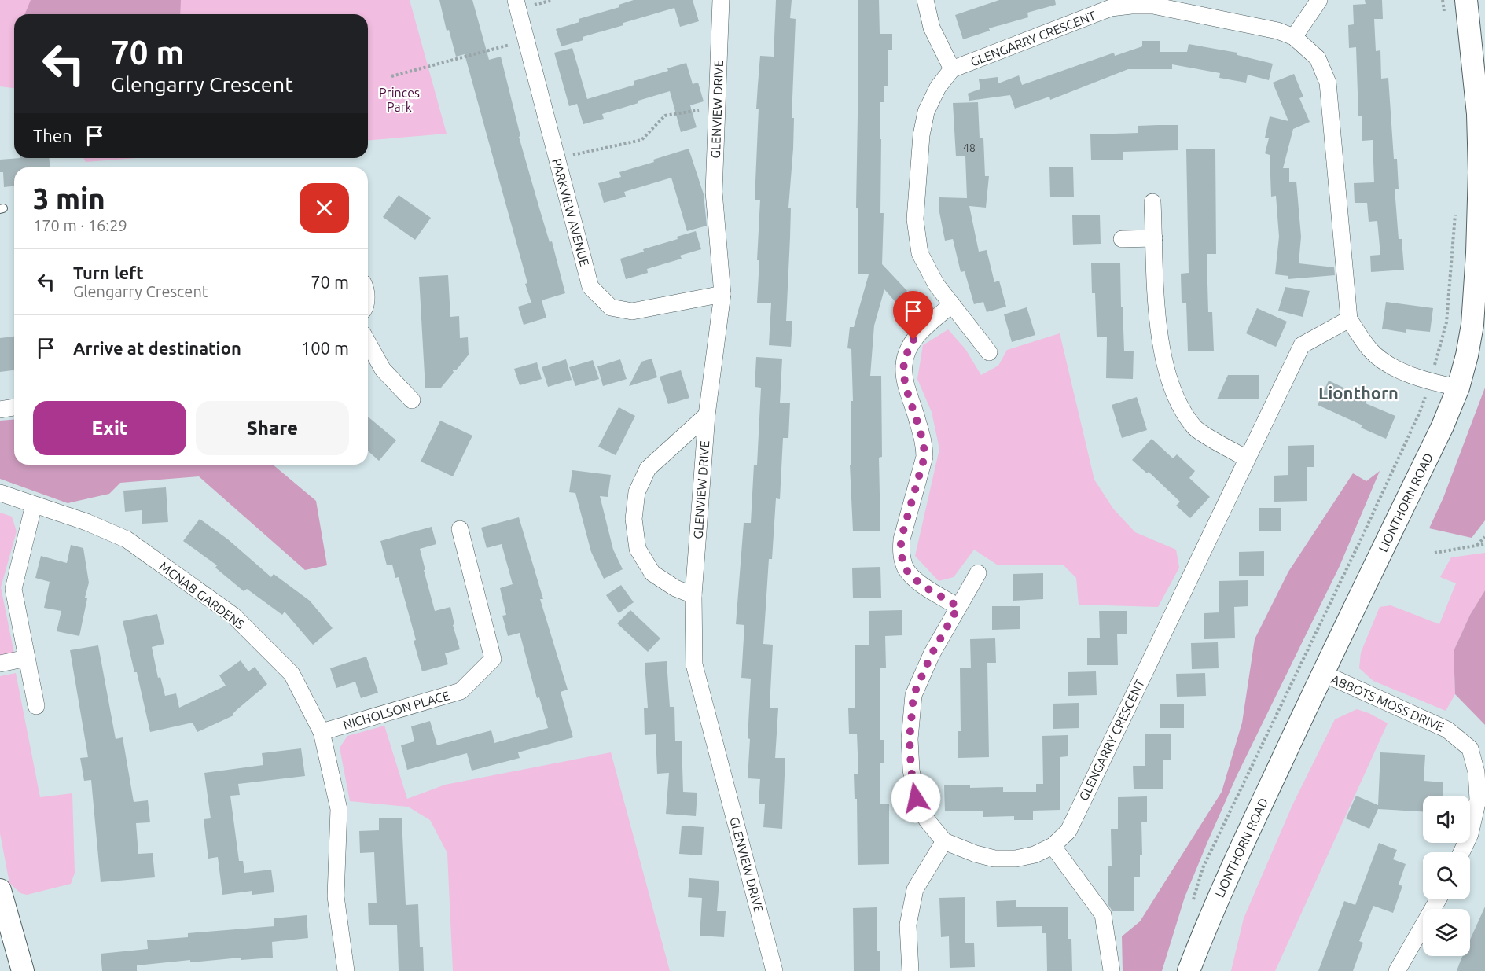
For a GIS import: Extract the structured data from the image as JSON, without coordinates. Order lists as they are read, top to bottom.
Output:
{
  "streets": {
    "street": [
      "GLENGARRY CRESCENT",
      "GLENVIEW DRIVE",
      "PARKVIEW AVENUE",
      "LIONTHORN ROAD",
      "MCNAB GARDENS",
      "ABBOTS MOSS DRIVE",
      "NICHOLSON PLACE"
    ]
  },
  "crossings": [
    ["GLENGARRY CRESCENT", "LIONTHORN ROAD"],
    ["GLENVIEW DRIVE", "PARKVIEW AVENUE"],
    ["LIONTHORN ROAD", "ABBOTS MOSS DRIVE"],
    ["MCNAB GARDENS", "NICHOLSON PLACE"]
  ],
  "districts": ["Lionthorn"],
  "parks": ["Princes Park"],
  "house_numbers": ["48"],
  "page": {
    "turn": ["70 m", "Glengarry Crescent"],
    "then": "Then",
    "heading": ["3 min", "170 m · 16:29"],
    "list": [
      {
        "name": "Turn left",
        "note": "Glengarry Crescent",
        "value": "70 m"
      },
      {
        "name": "Arrive at destination",
        "value": "100 m"
      }
    ],
    "buttons": ["Exit", "Share"]
  }
}
